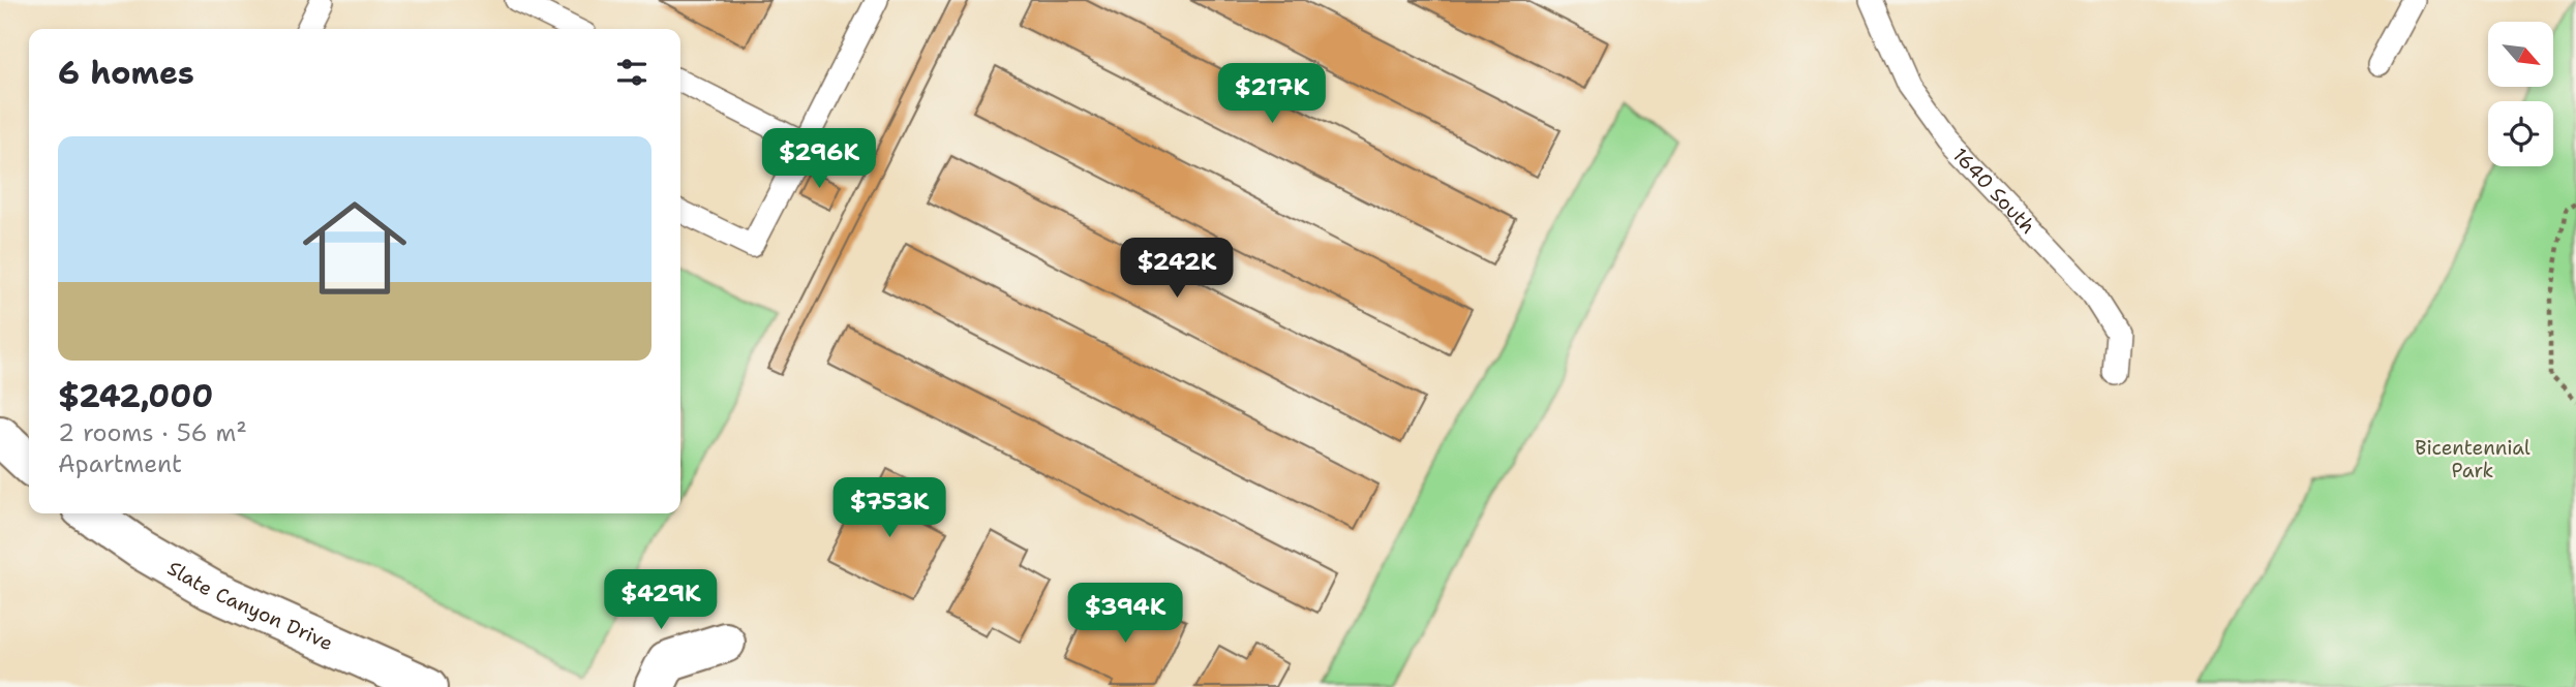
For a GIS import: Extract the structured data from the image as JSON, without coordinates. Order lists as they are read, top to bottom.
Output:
{
  "streets": {
    "street": ["Slate Canyon Drive"],
    "lane": ["1640 South"]
  },
  "parks": ["Bicentennial Park"],
  "north": "bottom right",
  "page": {
    "heading": "6 homes",
    "price": [
      "$217K",
      "$296K",
      "$242K",
      "$753K",
      "$429K",
      "$394K"
    ],
    "list": [
      {
        "name": "$242,000",
        "note": "2 rooms · 56 m² · Apartment"
      }
    ]
  }
}
